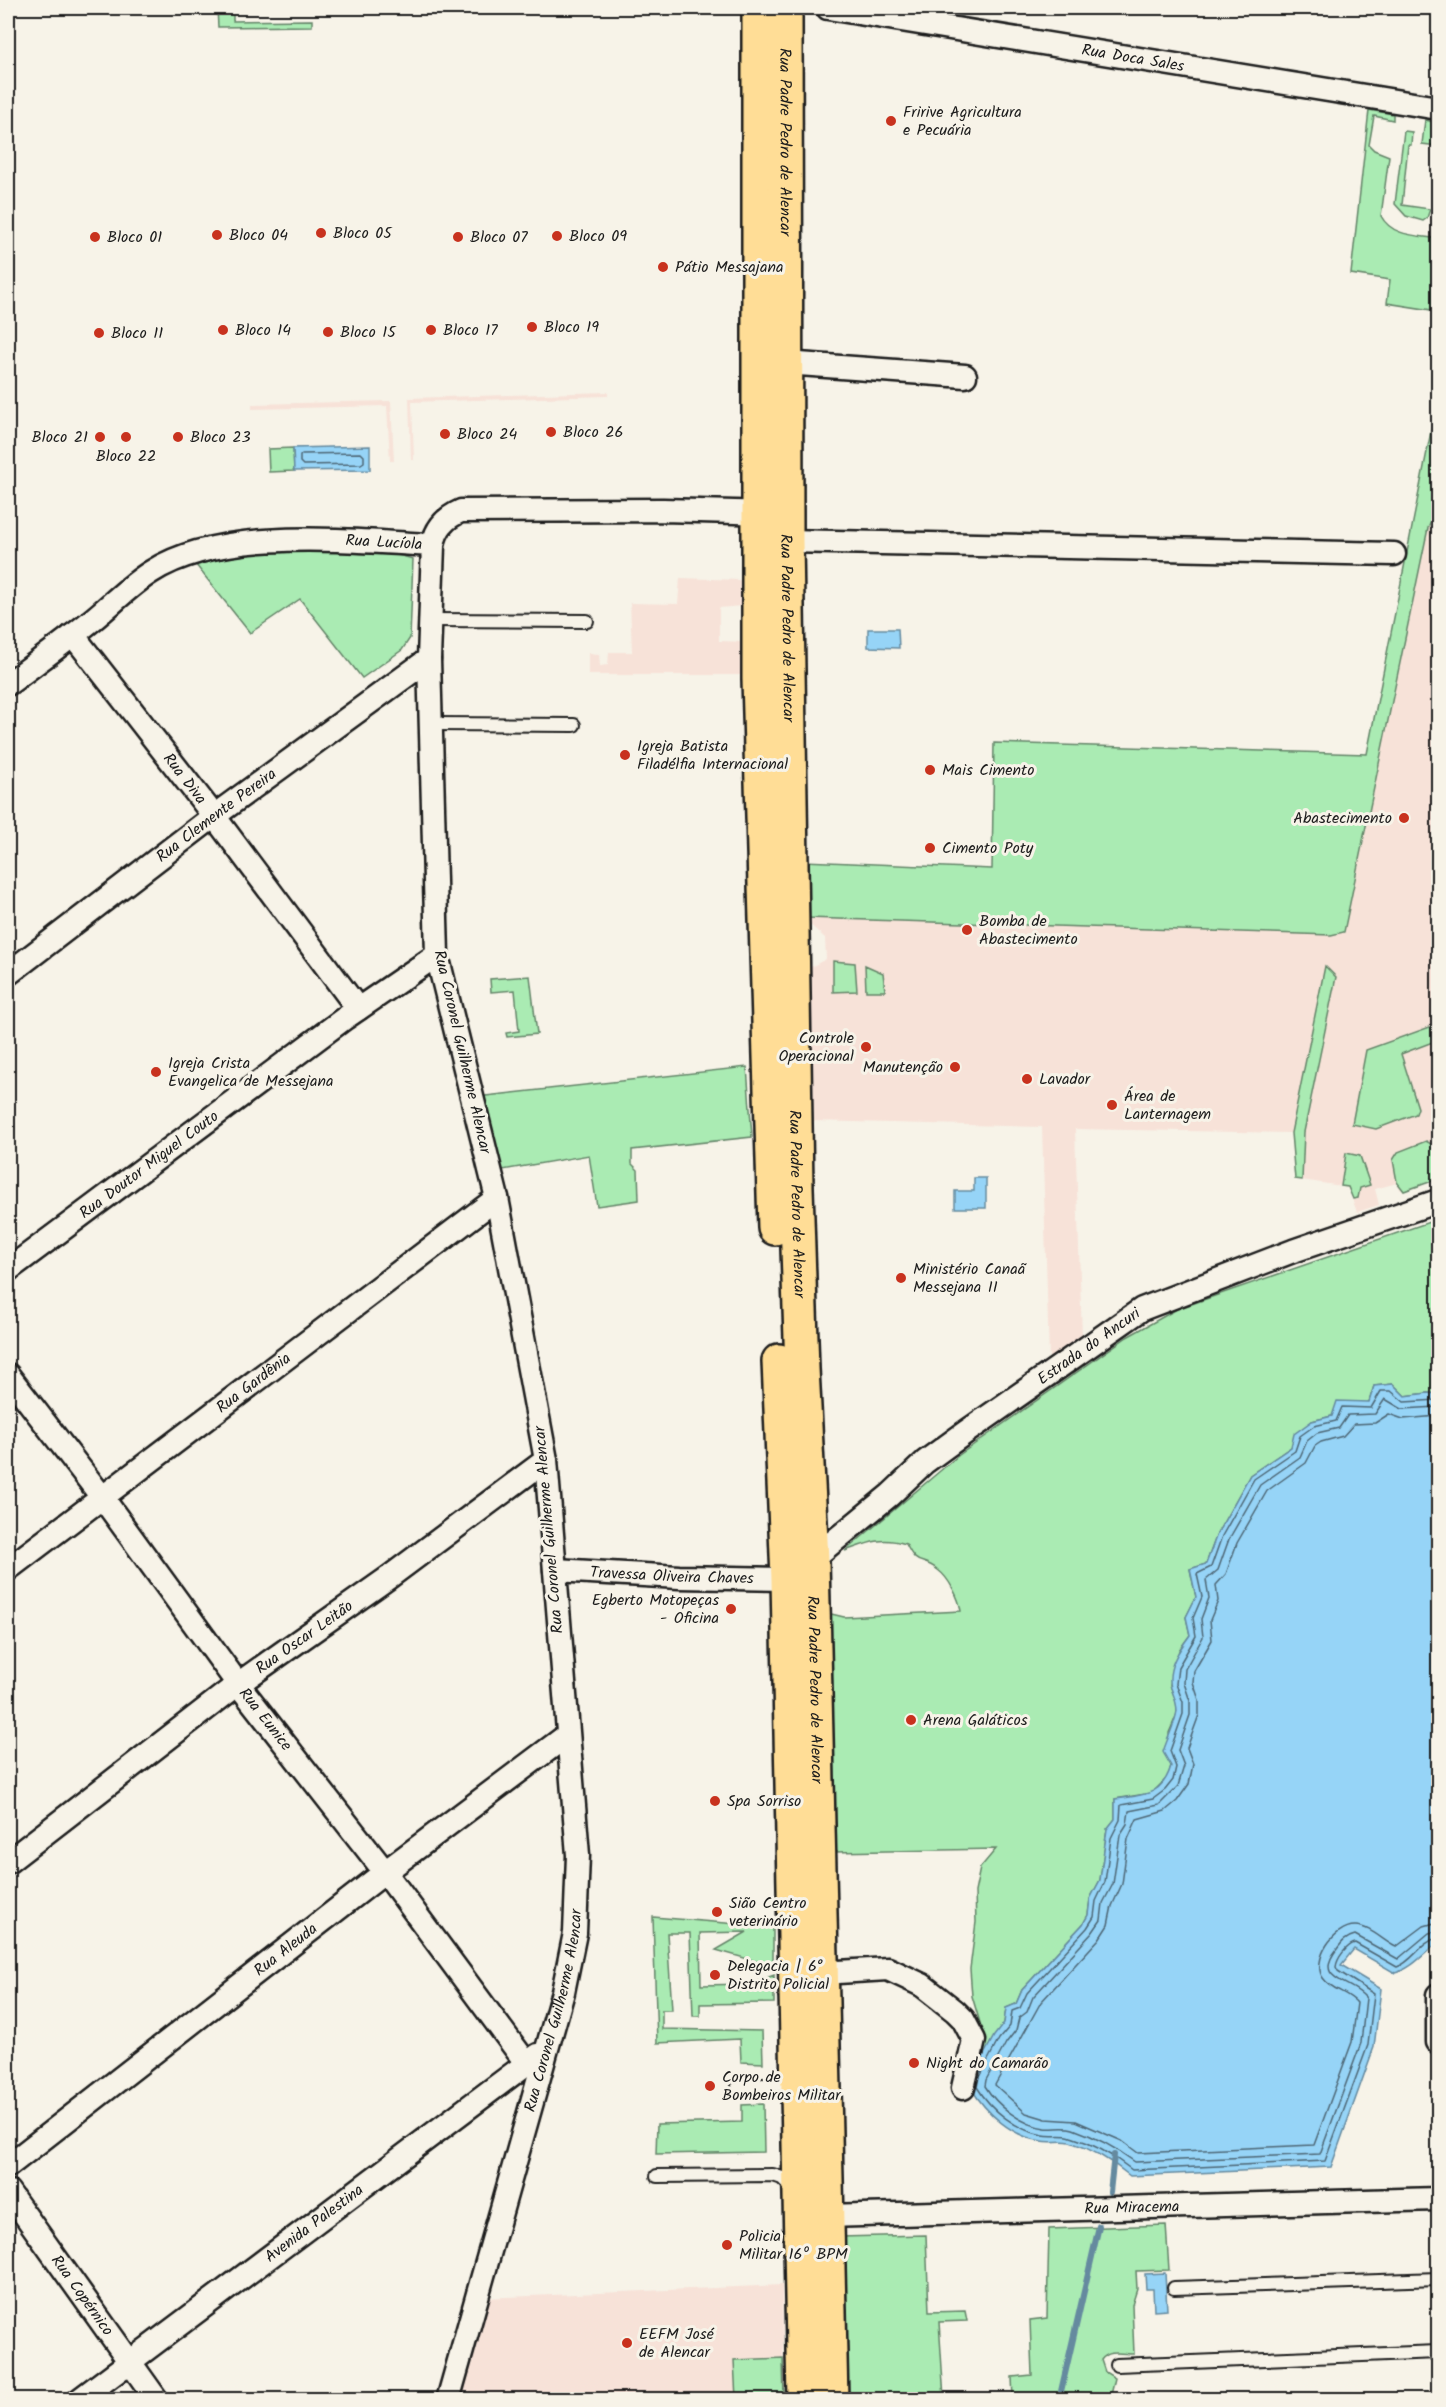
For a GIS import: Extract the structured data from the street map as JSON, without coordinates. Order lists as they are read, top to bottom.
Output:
{
  "streets": {
    "main road": ["Rua Padre Pedro de Alencar"],
    "street": [
      "Rua Doca Sales",
      "Rua Lucíola",
      "Rua Diva",
      "Rua Clemente Pereira",
      "Rua Coronel Guilherme Alencar",
      "Rua Doutor Miguel Couto",
      "Estrada do Ancuri",
      "Rua Gardênia",
      "Travessa Oliveira Chaves",
      "Rua Oscar Leitão",
      "Rua Eunice",
      "Rua Aleuda",
      "Rua Miracema",
      "Avenida Palestina",
      "Rua Copérnico"
    ]
  },
  "crossings": [
    ["Rua Padre Pedro de Alencar", "Rua Lucíola"],
    ["Rua Padre Pedro de Alencar", "Estrada do Ancuri"],
    ["Rua Padre Pedro de Alencar", "Travessa Oliveira Chaves"],
    ["Rua Padre Pedro de Alencar", "Rua Miracema"],
    ["Rua Lucíola", "Rua Diva"],
    ["Rua Lucíola", "Rua Coronel Guilherme Alencar"],
    ["Rua Diva", "Rua Clemente Pereira"],
    ["Rua Diva", "Rua Doutor Miguel Couto"],
    ["Rua Clemente Pereira", "Rua Coronel Guilherme Alencar"],
    ["Rua Coronel Guilherme Alencar", "Rua Doutor Miguel Couto"],
    ["Rua Coronel Guilherme Alencar", "Rua Gardênia"],
    ["Rua Coronel Guilherme Alencar", "Travessa Oliveira Chaves"],
    ["Rua Coronel Guilherme Alencar", "Rua Oscar Leitão"],
    ["Rua Coronel Guilherme Alencar", "Rua Aleuda"],
    ["Rua Coronel Guilherme Alencar", "Avenida Palestina"],
    ["Estrada do Ancuri", "Travessa Oliveira Chaves"],
    ["Rua Gardênia", "Rua Eunice"],
    ["Rua Oscar Leitão", "Rua Eunice"],
    ["Rua Eunice", "Rua Aleuda"],
    ["Rua Eunice", "Avenida Palestina"],
    ["Avenida Palestina", "Rua Copérnico"]
  ],
  "places": [
    "Fririve Agricultura e Pecuária",
    "Bloco 05",
    "Bloco 04",
    "Bloco 09",
    "Bloco 01",
    "Bloco 07",
    "Pátio Messajana",
    "Bloco 19",
    "Bloco 14",
    "Bloco 17",
    "Bloco 15",
    "Bloco 11",
    "Bloco 26",
    "Bloco 24",
    "Bloco 21",
    "Bloco 22",
    "Bloco 23",
    "Igreja Batista Filadélfia Internacional",
    "Mais Cimento",
    "Abastecimento",
    "Cimento Poty",
    "Bomba de Abastecimento",
    "Controle Operacional",
    "Manutenção",
    "Igreja Crista Evangelica de Messejana",
    "Lavador",
    "Área de Lanternagem",
    "Ministério Canaã Messejana II",
    "Egberto Motopeças - Oficina",
    "Arena Galáticos",
    "Spa Sorriso",
    "Sião Centro veterinário",
    "Delegacia | 6° Distrito Policial",
    "Night do Camarão",
    "Corpo de Bombeiros Militar",
    "Policia Militar 16º BPM",
    "EEFM José de Alencar"
  ]
}
